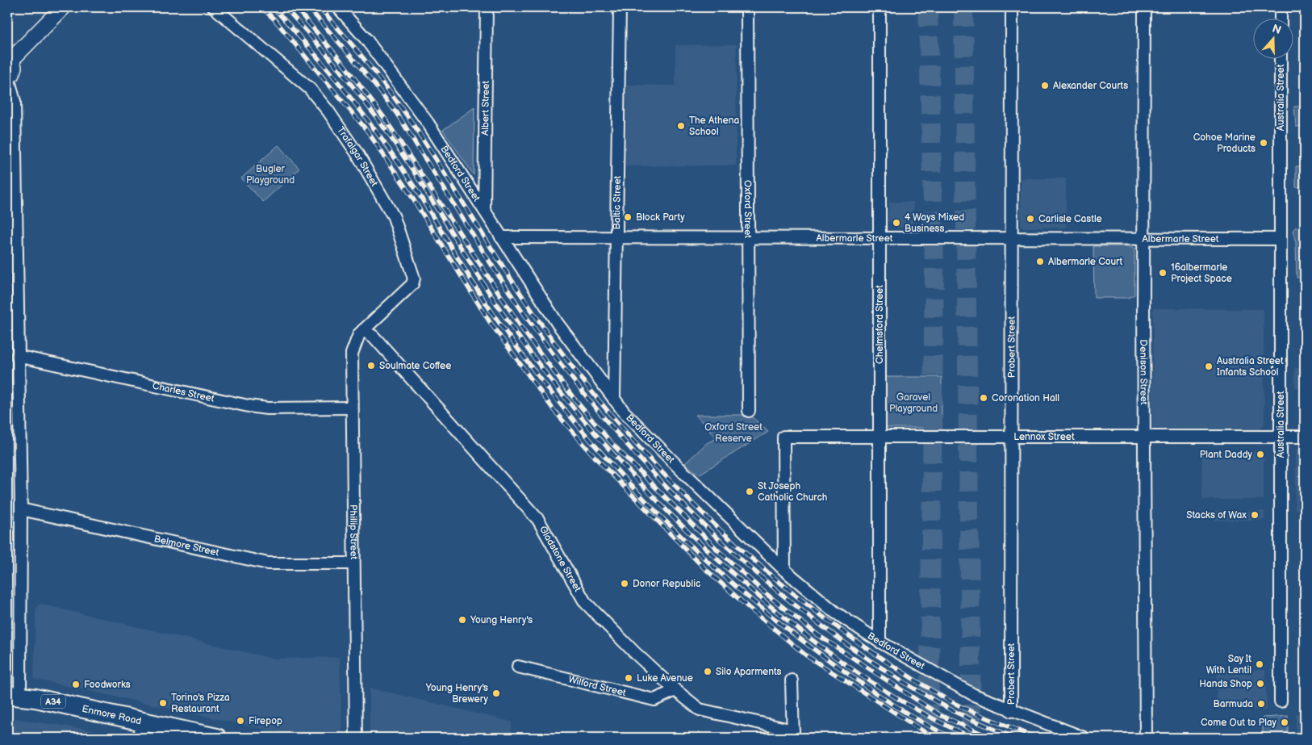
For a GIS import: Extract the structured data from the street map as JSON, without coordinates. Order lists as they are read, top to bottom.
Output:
{
  "streets": {
    "highway": ["A34", "Enmore Road"],
    "street": [
      "Australia Street",
      "Albert Street",
      "Trafalgar Street",
      "Bedford Street",
      "Baltic Street",
      "Oxford Street",
      "Albermarle Street",
      "Chelmsford Street",
      "Probert Street",
      "Denison Street",
      "Charles Street",
      "Lennox Street",
      "Phillip Street",
      "Belmore Street",
      "Gladstone Street",
      "Wilford Street"
    ]
  },
  "crossings": [
    ["Australia Street", "Albermarle Street"],
    ["Australia Street", "Lennox Street"],
    ["Albert Street", "Bedford Street"],
    ["Trafalgar Street", "Phillip Street"],
    ["Trafalgar Street", "Gladstone Street"],
    ["Bedford Street", "Baltic Street"],
    ["Bedford Street", "Albermarle Street"],
    ["Bedford Street", "Chelmsford Street"],
    ["Bedford Street", "Probert Street"],
    ["Bedford Street", "Lennox Street"],
    ["Baltic Street", "Albermarle Street"],
    ["Oxford Street", "Albermarle Street"],
    ["Albermarle Street", "Chelmsford Street"],
    ["Albermarle Street", "Probert Street"],
    ["Albermarle Street", "Denison Street"],
    ["Chelmsford Street", "Lennox Street"],
    ["Probert Street", "Lennox Street"],
    ["Denison Street", "Lennox Street"],
    ["Charles Street", "Phillip Street"],
    ["Phillip Street", "Belmore Street"],
    ["Phillip Street", "Gladstone Street"],
    ["Gladstone Street", "Wilford Street"]
  ],
  "parks": ["Bugler Playground", "Garavel Playground", "Oxford Street Reserve"],
  "places": [
    "Alexander Courts",
    "The Athena School",
    "Cohoe Marine Products",
    "Block Party",
    "Carlisle Castle",
    "4 Ways Mixed Business",
    "Albermarle Court",
    "16albermarle Project Space",
    "Soulmate Coffee",
    "Australia Street Infants School",
    "Coronation Hall",
    "Plant Daddy",
    "St Joseph Catholic Church",
    "Stacks of Wax",
    "Donor Republic",
    "Young Henry's",
    "Say It With Lentil",
    "Silo Aparments",
    "Luke Avenue",
    "Hands Shop",
    "Foodworks",
    "Young Henry's Brewery",
    "Torino's Pizza Restaurant",
    "Barmuda",
    "Firepop",
    "Come Out to Play"
  ],
  "north": "top"
}
